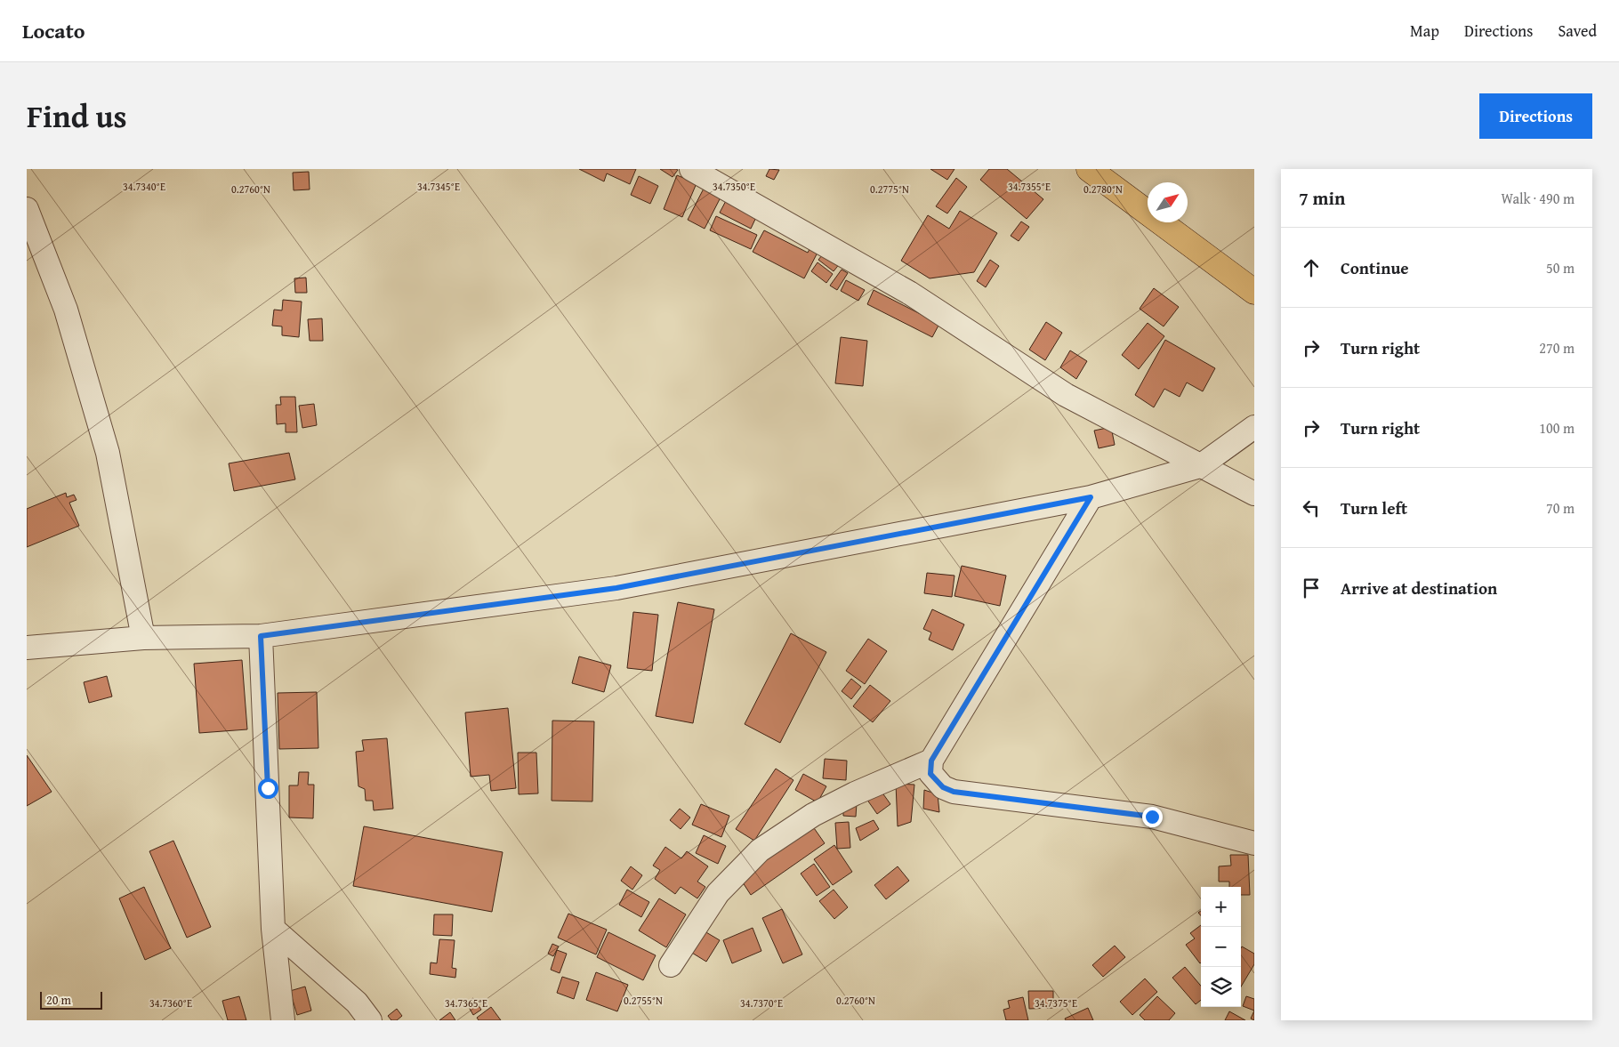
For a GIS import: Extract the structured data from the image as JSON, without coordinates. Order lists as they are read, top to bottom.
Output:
{
  "scale_bar": "20 m",
  "north": "top right",
  "page": {
    "header": "Locato",
    "nav": ["Map", "Directions", "Saved"],
    "title": "Find us",
    "buttons": "Directions",
    "heading": ["7 min", "Walk · 490 m"],
    "list": [
      ["Continue", "50 m"],
      ["Turn right", "270 m"],
      ["Turn right", "100 m"],
      ["Turn left", "70 m"],
      "Arrive at destination"
    ],
    "map_buttons": ["+", "−"],
    "scale": "20 m"
  },
  "coordinates": [
    "34.7355°E",
    "34.7340°E",
    "34.7345°E",
    "34.7350°E",
    "0.2760°N",
    "0.2775°N",
    "0.2780°N",
    "0.2755°N",
    "34.7360°E",
    "34.7365°E",
    "34.7370°E",
    "34.7375°E"
  ]
}
